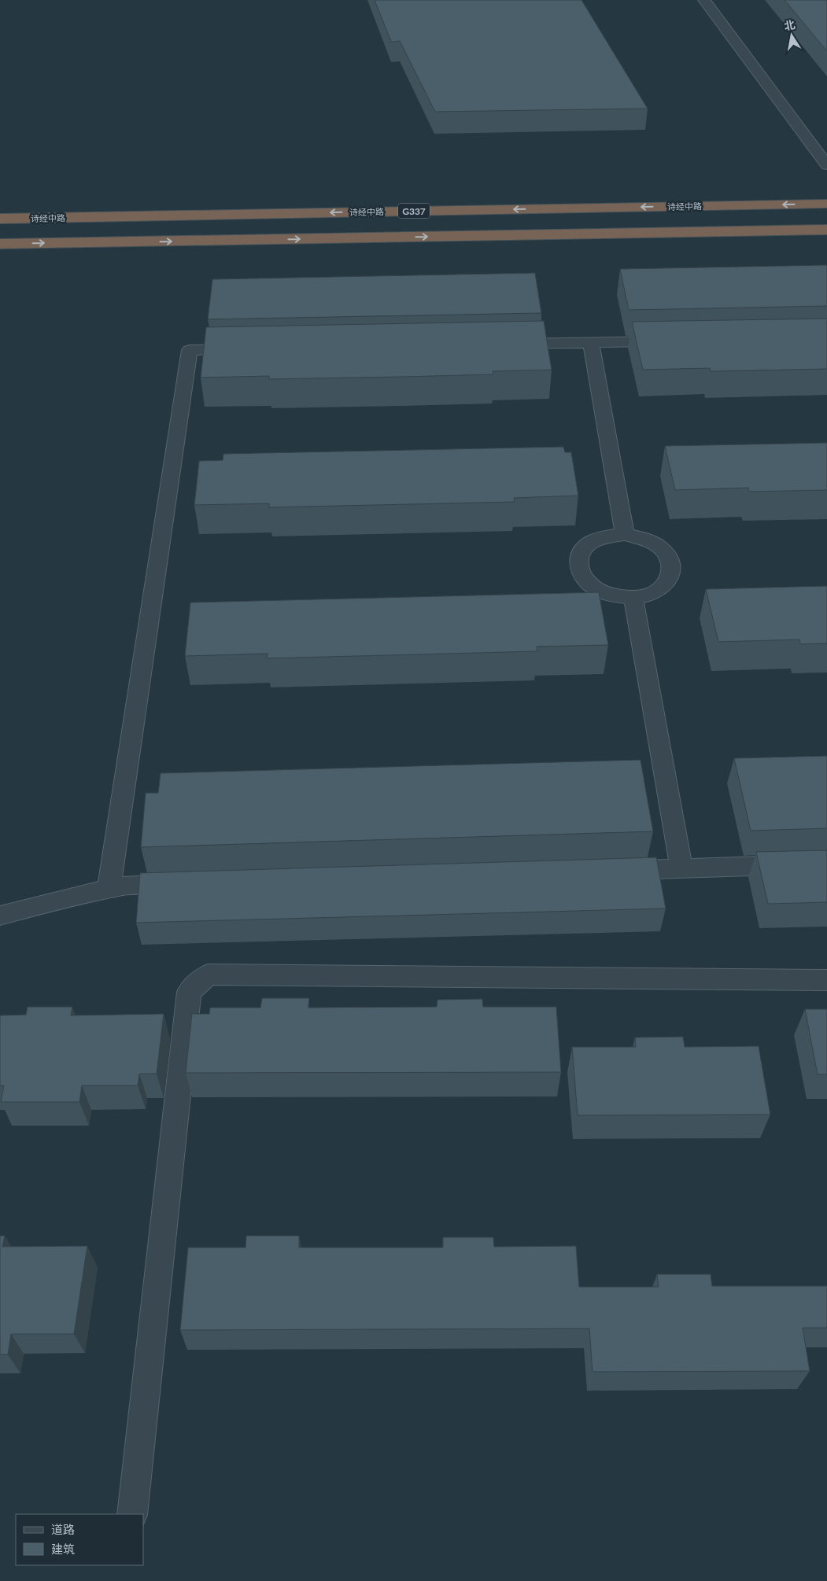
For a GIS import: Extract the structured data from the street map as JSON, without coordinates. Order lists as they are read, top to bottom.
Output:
{
  "streets": {
    "highway": ["诗经中路", "G337"]
  },
  "legend": ["道路", "建筑"],
  "north": "top"
}
